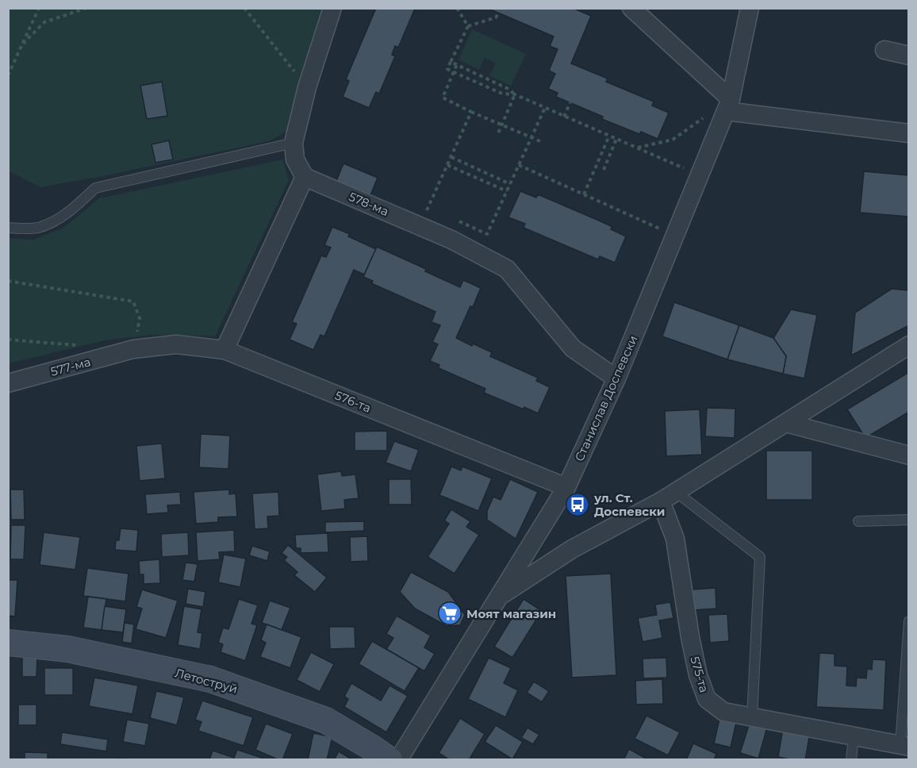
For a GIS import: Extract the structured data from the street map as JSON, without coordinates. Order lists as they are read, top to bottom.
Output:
{
  "streets": {
    "street": [
      "578-ма",
      "577-ма",
      "Станислав Доспевски",
      "576-та",
      "575-та",
      "Летоструй"
    ]
  },
  "crossings": [
    ["578-ма", "Станислав Доспевски"],
    ["577-ма", "576-та"],
    ["Станислав Доспевски", "576-та"]
  ],
  "places": {
    "bus stop": ["ул. Ст. Доспевски"],
    "supermarket": ["Моят магазин"]
  }
}
